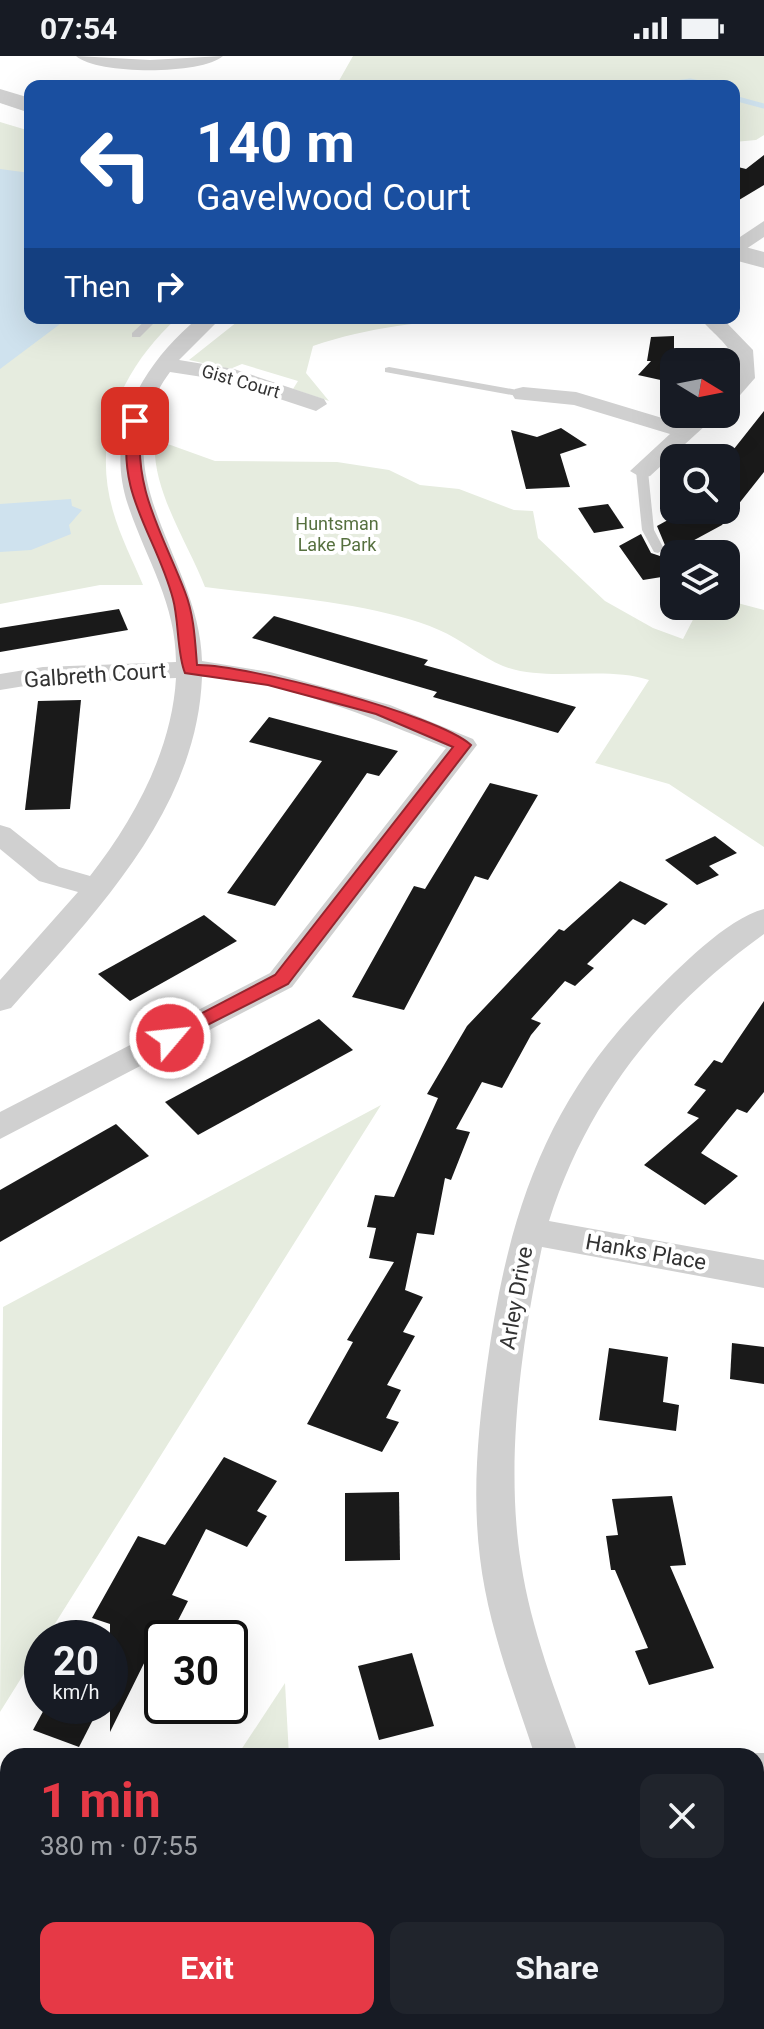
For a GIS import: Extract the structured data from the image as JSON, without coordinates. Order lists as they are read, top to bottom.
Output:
{
  "streets": {
    "street": [
      "Gist Court",
      "Galbreth Court",
      "Hanks Place",
      "Arley Drive"
    ]
  },
  "crossings": [
    ["Hanks Place", "Arley Drive"]
  ],
  "parks": ["Huntsman Lake Park"],
  "north": "right",
  "page": {
    "status": "07:54",
    "turn": ["140 m", "Gavelwood Court"],
    "then": "Then",
    "speed": "20 km/h",
    "limit": "30",
    "heading": ["1 min", "380 m · 07:55"],
    "buttons": ["Exit", "Share"]
  }
}
